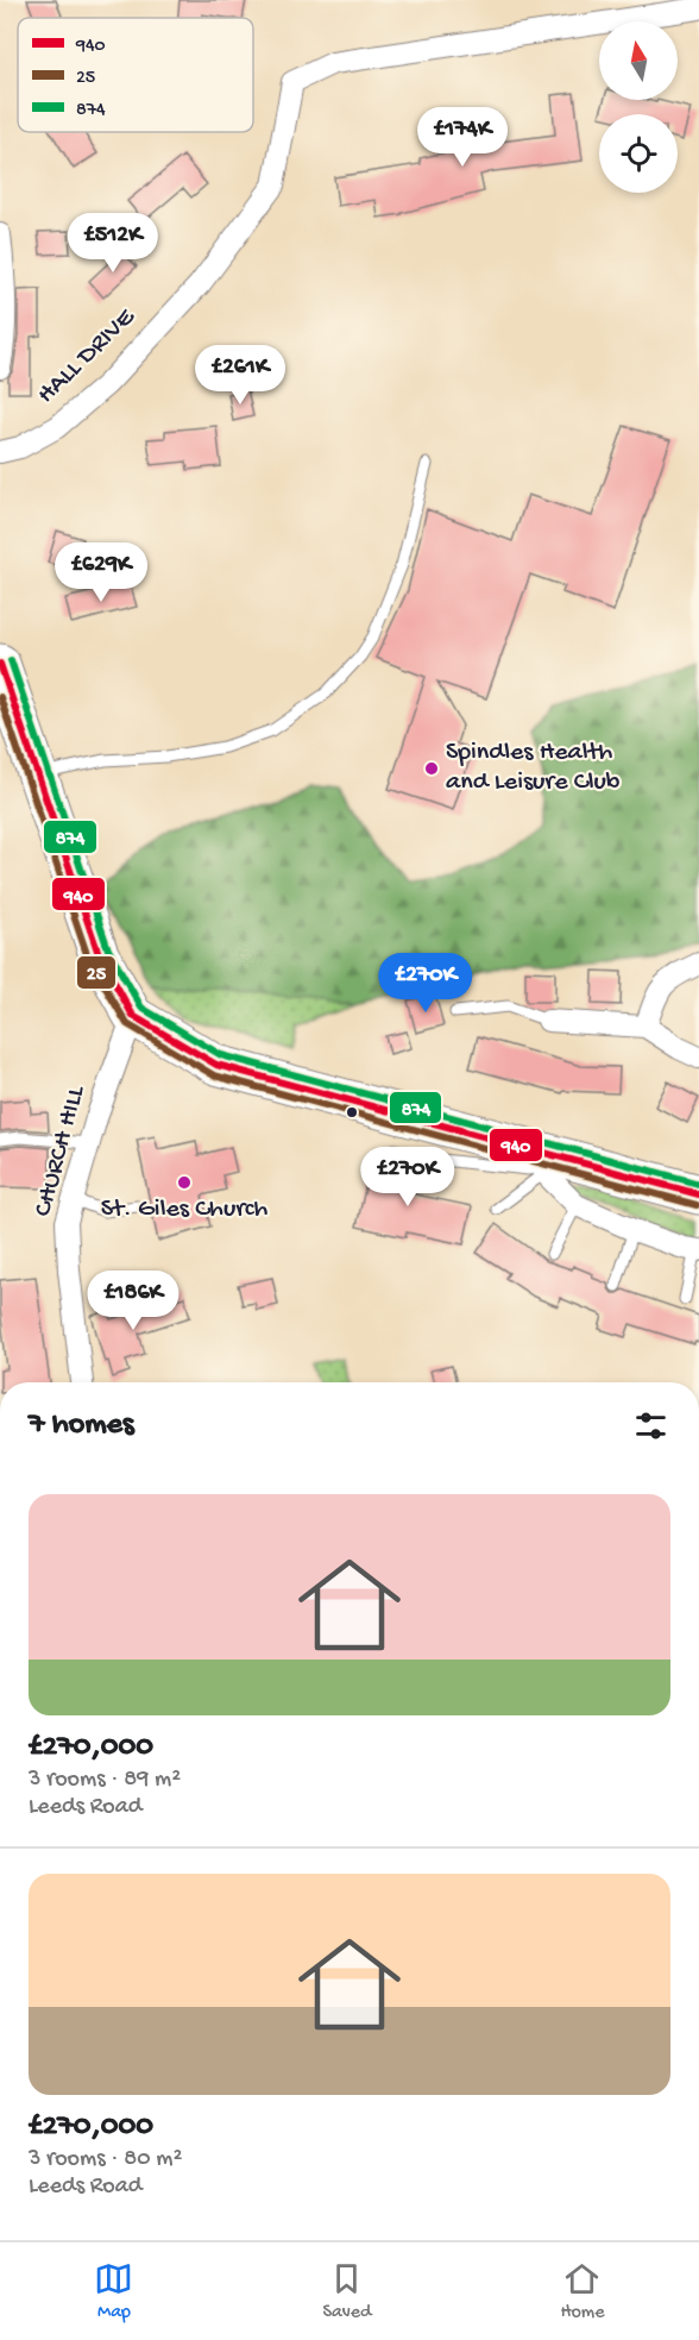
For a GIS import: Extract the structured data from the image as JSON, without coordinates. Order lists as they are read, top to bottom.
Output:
{
  "streets": {
    "street": ["HALL DRIVE", "CHURCH HILL"]
  },
  "places": ["Spindles Health and Leisure Club", "St. Giles Church"],
  "lines": ["transit line 874", "transit line 940", "transit line 25"],
  "legend": ["940", "25", "874"],
  "north": "top",
  "page": {
    "price": [
      "£174K",
      "£512K",
      "£261K",
      "£629K",
      "£270K",
      "£270K",
      "£186K"
    ],
    "heading": "7 homes",
    "list": [
      {
        "name": "£270,000",
        "note": "3 rooms · 89 m² · Leeds Road"
      },
      {
        "name": "£270,000",
        "note": "3 rooms · 80 m² · Leeds Road"
      }
    ],
    "tabs": ["Map", "Saved", "Home"]
  }
}
